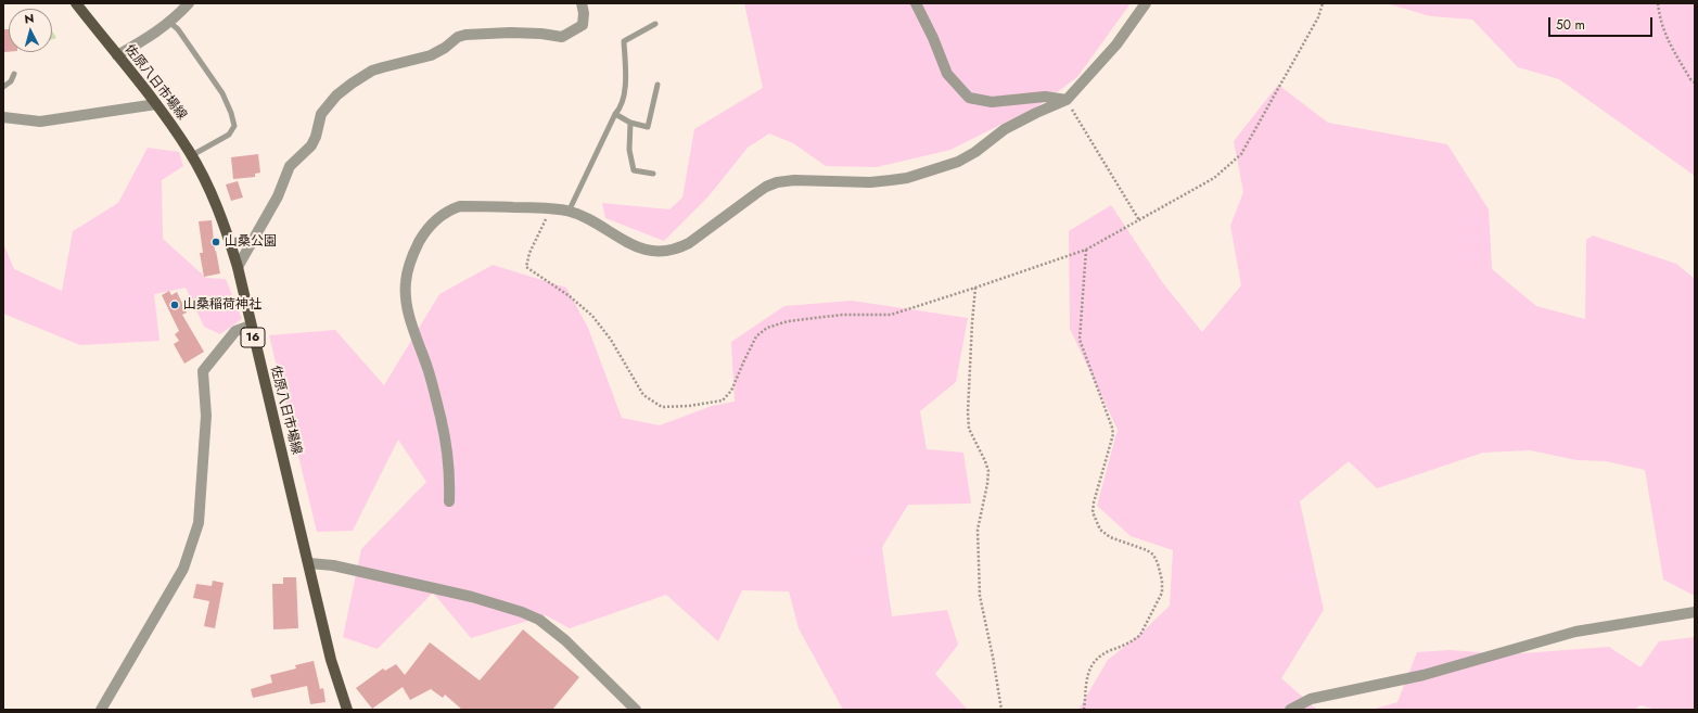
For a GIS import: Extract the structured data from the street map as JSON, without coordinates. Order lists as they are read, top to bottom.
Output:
{
  "streets": {
    "main road": ["佐原八日市場線", "16"]
  },
  "places": ["山桑公園", "山桑稲荷神社"],
  "scale_bar": "50 m",
  "north": "top"
}
